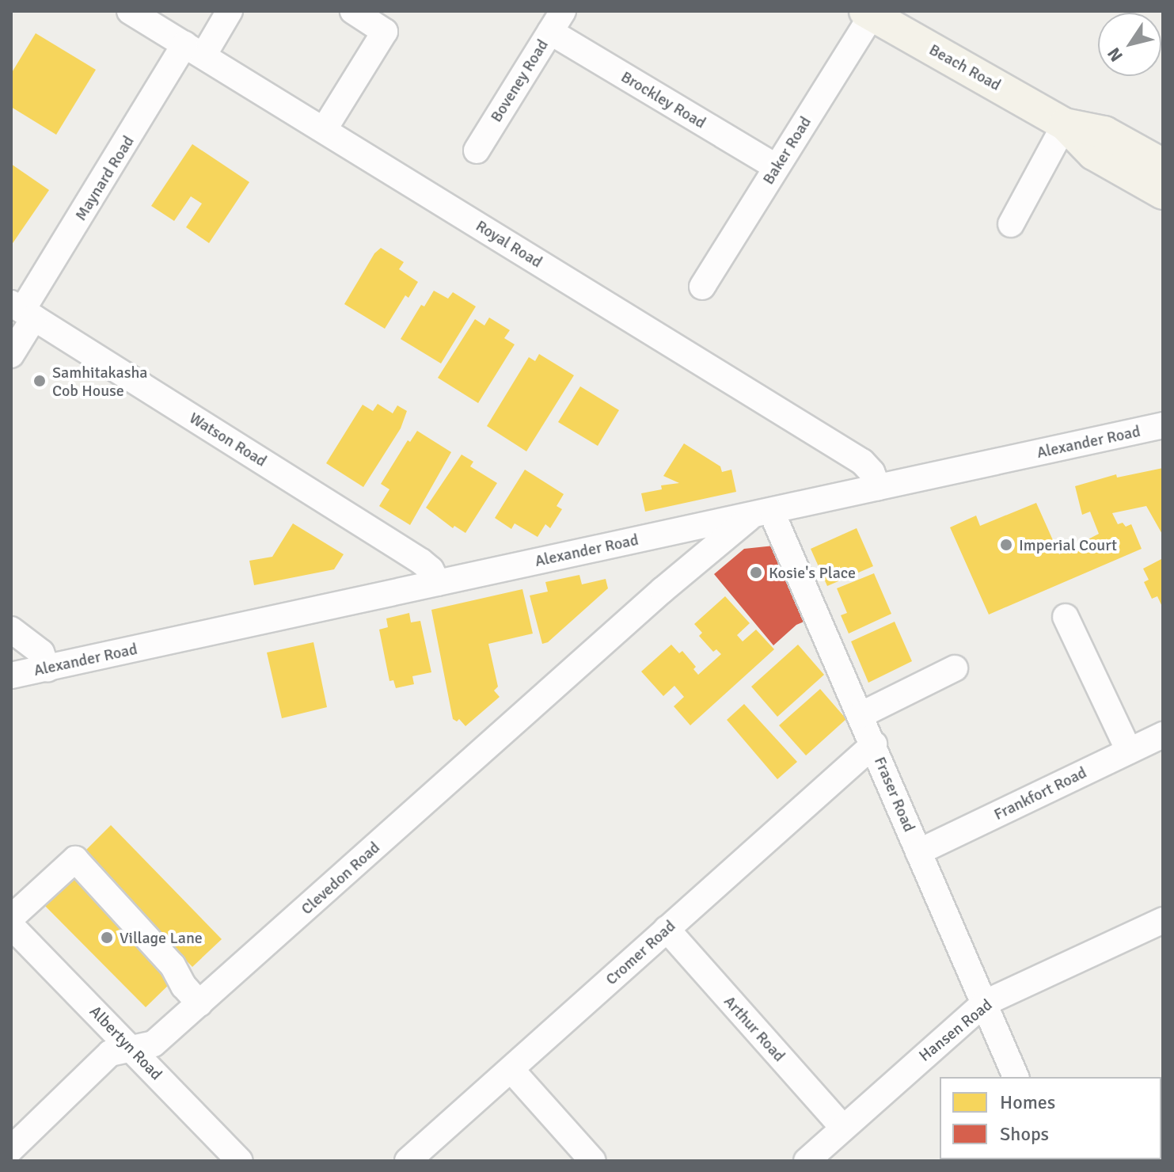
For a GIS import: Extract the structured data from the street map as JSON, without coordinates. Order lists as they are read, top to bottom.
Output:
{
  "streets": {
    "main road": ["Beach Road"],
    "street": [
      "Boveney Road",
      "Brockley Road",
      "Baker Road",
      "Maynard Road",
      "Royal Road",
      "Watson Road",
      "Alexander Road",
      "Frankfort Road",
      "Fraser Road",
      "Clevedon Road",
      "Cromer Road",
      "Arthur Road",
      "Hansen Road",
      "Albertyn Road"
    ]
  },
  "crossings": [
    ["Beach Road", "Baker Road"],
    ["Boveney Road", "Brockley Road"],
    ["Brockley Road", "Baker Road"],
    ["Maynard Road", "Royal Road"],
    ["Maynard Road", "Watson Road"],
    ["Royal Road", "Alexander Road"],
    ["Watson Road", "Alexander Road"],
    ["Alexander Road", "Fraser Road"],
    ["Alexander Road", "Clevedon Road"],
    ["Frankfort Road", "Fraser Road"],
    ["Fraser Road", "Clevedon Road"],
    ["Fraser Road", "Cromer Road"],
    ["Fraser Road", "Hansen Road"],
    ["Clevedon Road", "Albertyn Road"],
    ["Cromer Road", "Arthur Road"],
    ["Arthur Road", "Hansen Road"]
  ],
  "places": [
    "Samhitakasha Cob House",
    "Imperial Court",
    "Kosie's Place",
    "Village Lane"
  ],
  "legend": ["Homes", "Shops"],
  "north": "bottom left"
}
